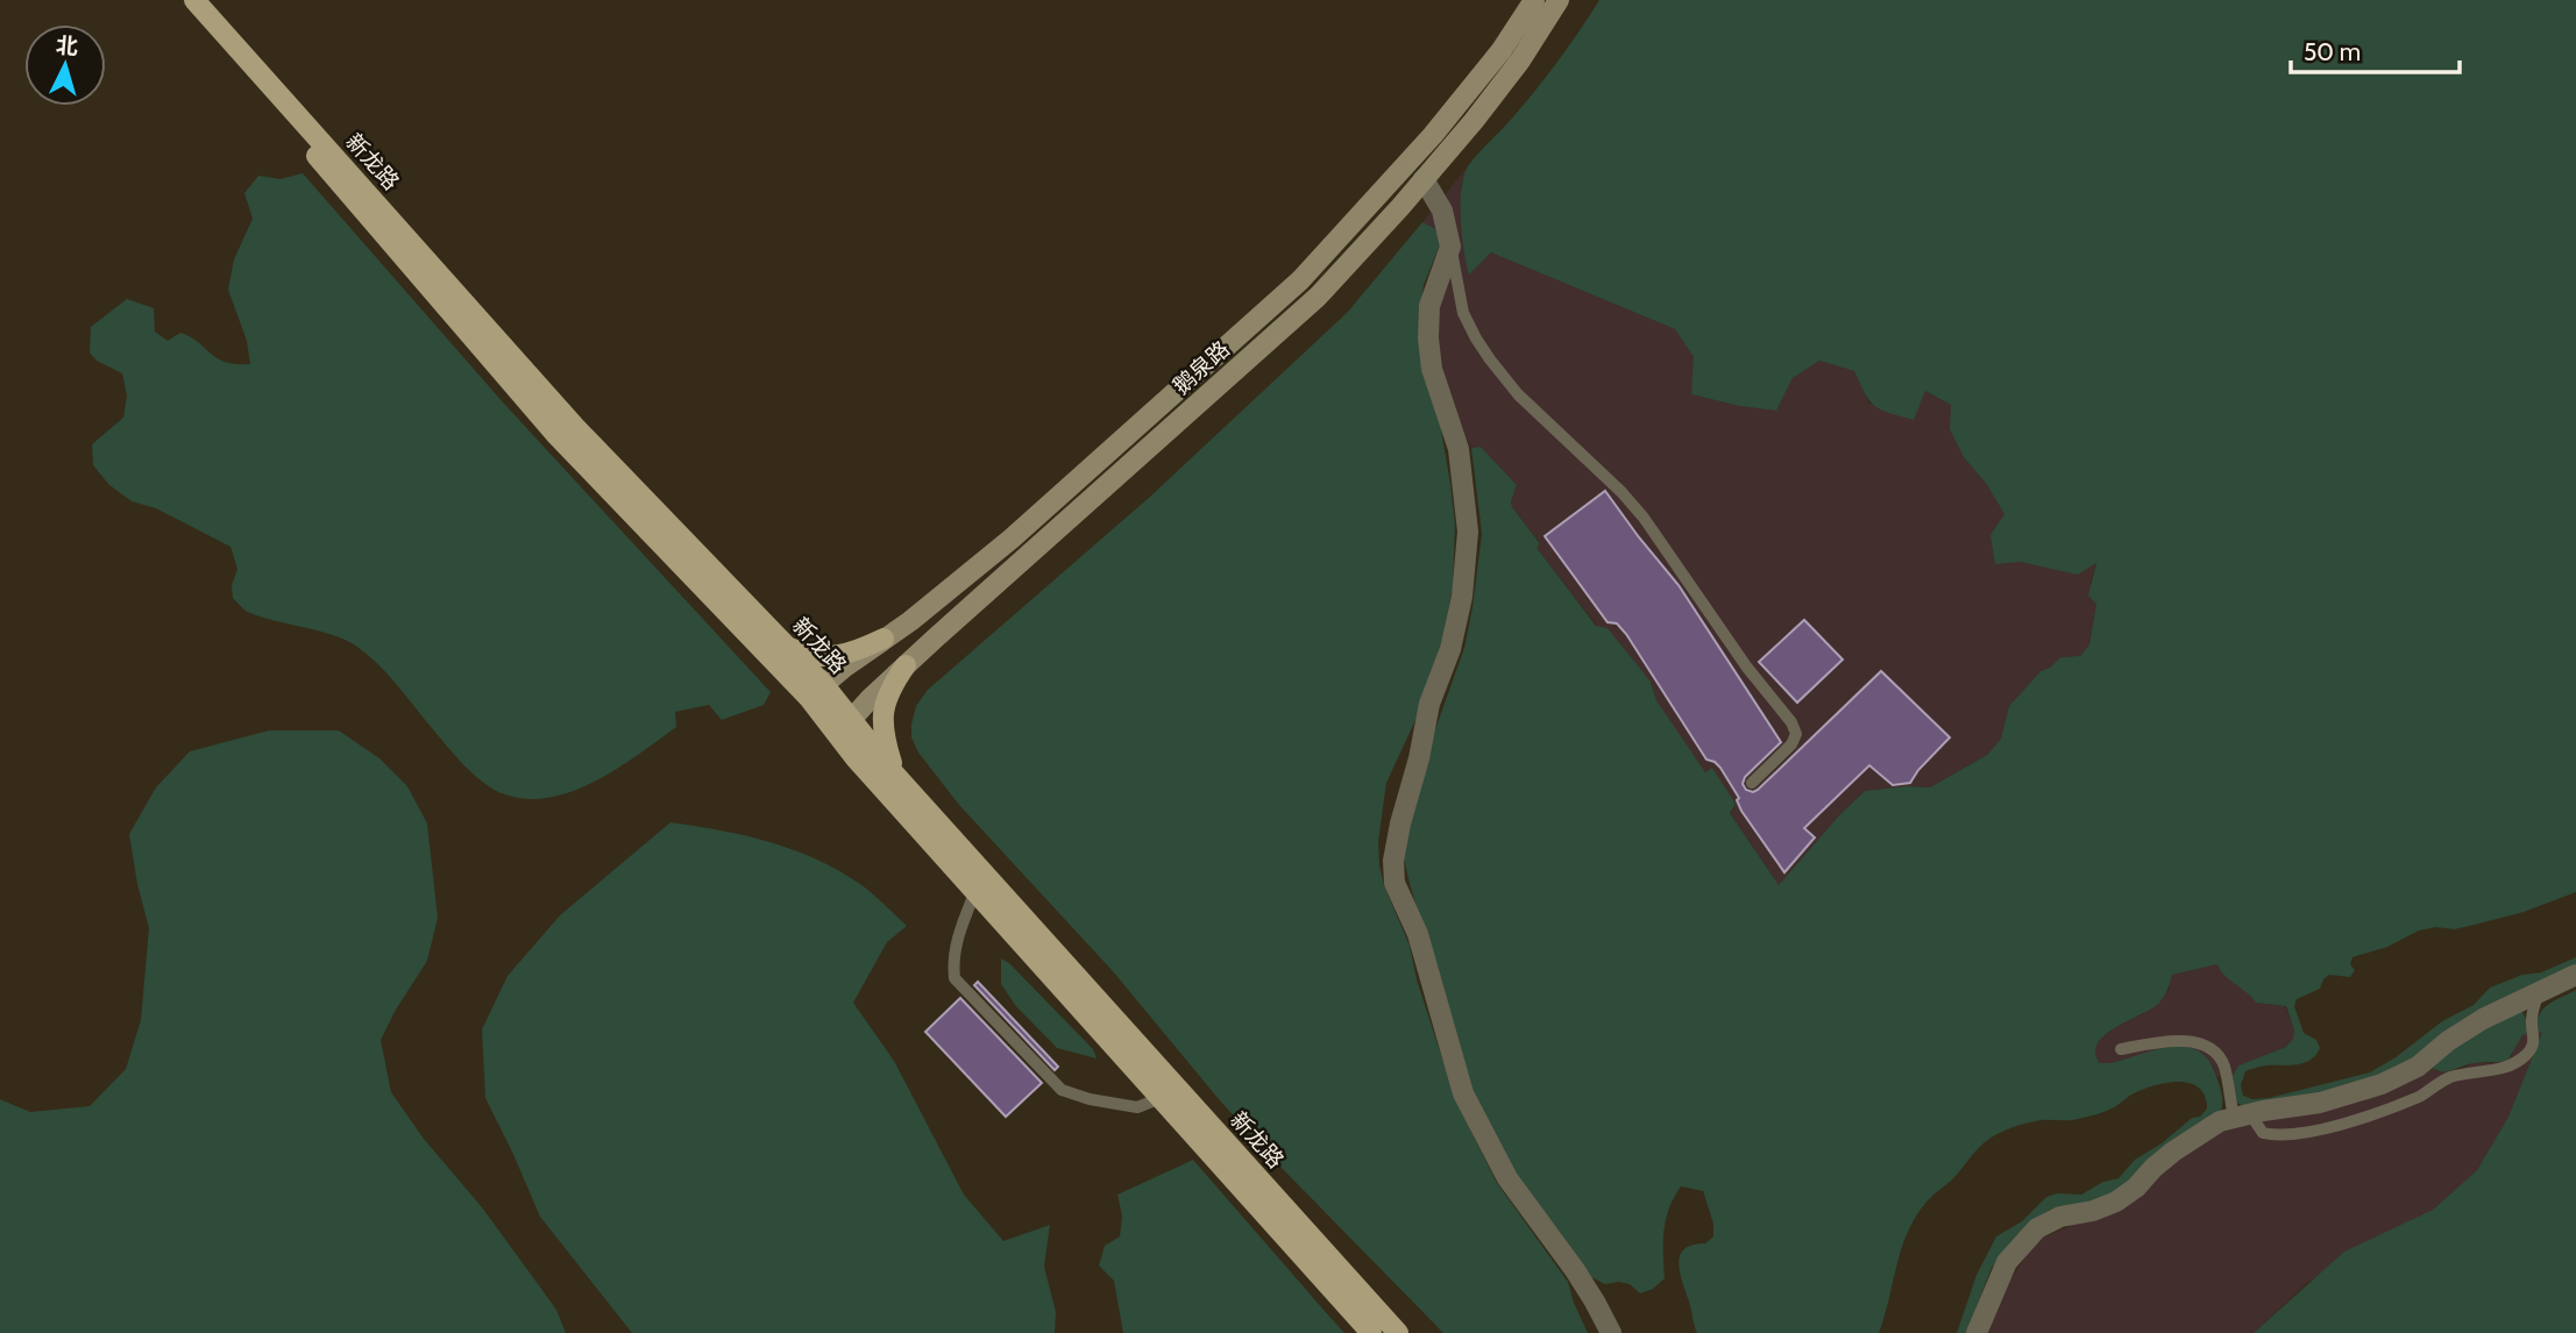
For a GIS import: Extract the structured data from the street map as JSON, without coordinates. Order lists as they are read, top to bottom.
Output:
{
  "streets": {
    "main road": ["新龙路", "鹅泉路"]
  },
  "crossings": [
    ["新龙路", "鹅泉路"]
  ],
  "scale_bar": "50 m",
  "north": "top"
}
